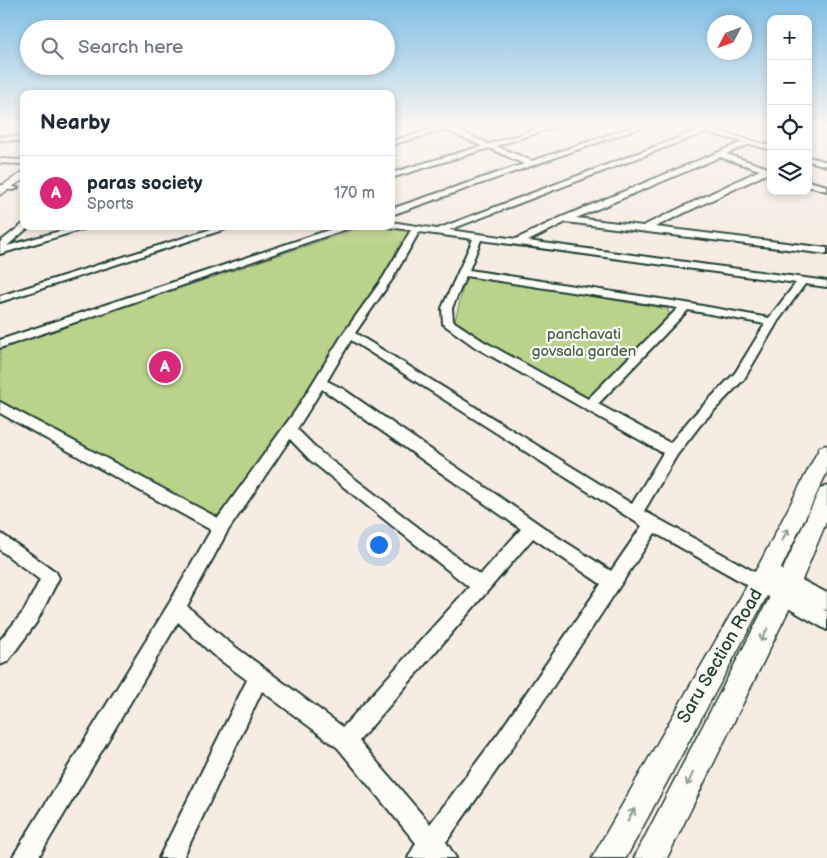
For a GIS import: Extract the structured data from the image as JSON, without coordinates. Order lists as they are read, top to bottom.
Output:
{
  "streets": {
    "street": ["Saru Section Road"]
  },
  "parks": ["panchavati govsala garden"],
  "north": "bottom left",
  "page": {
    "map_buttons": ["+", "−"],
    "search": "Search here",
    "heading": "Nearby",
    "list": [
      {
        "mark": "A",
        "name": "paras society",
        "note": "Sports",
        "value": "170 m"
      }
    ],
    "pins": "A"
  }
}
